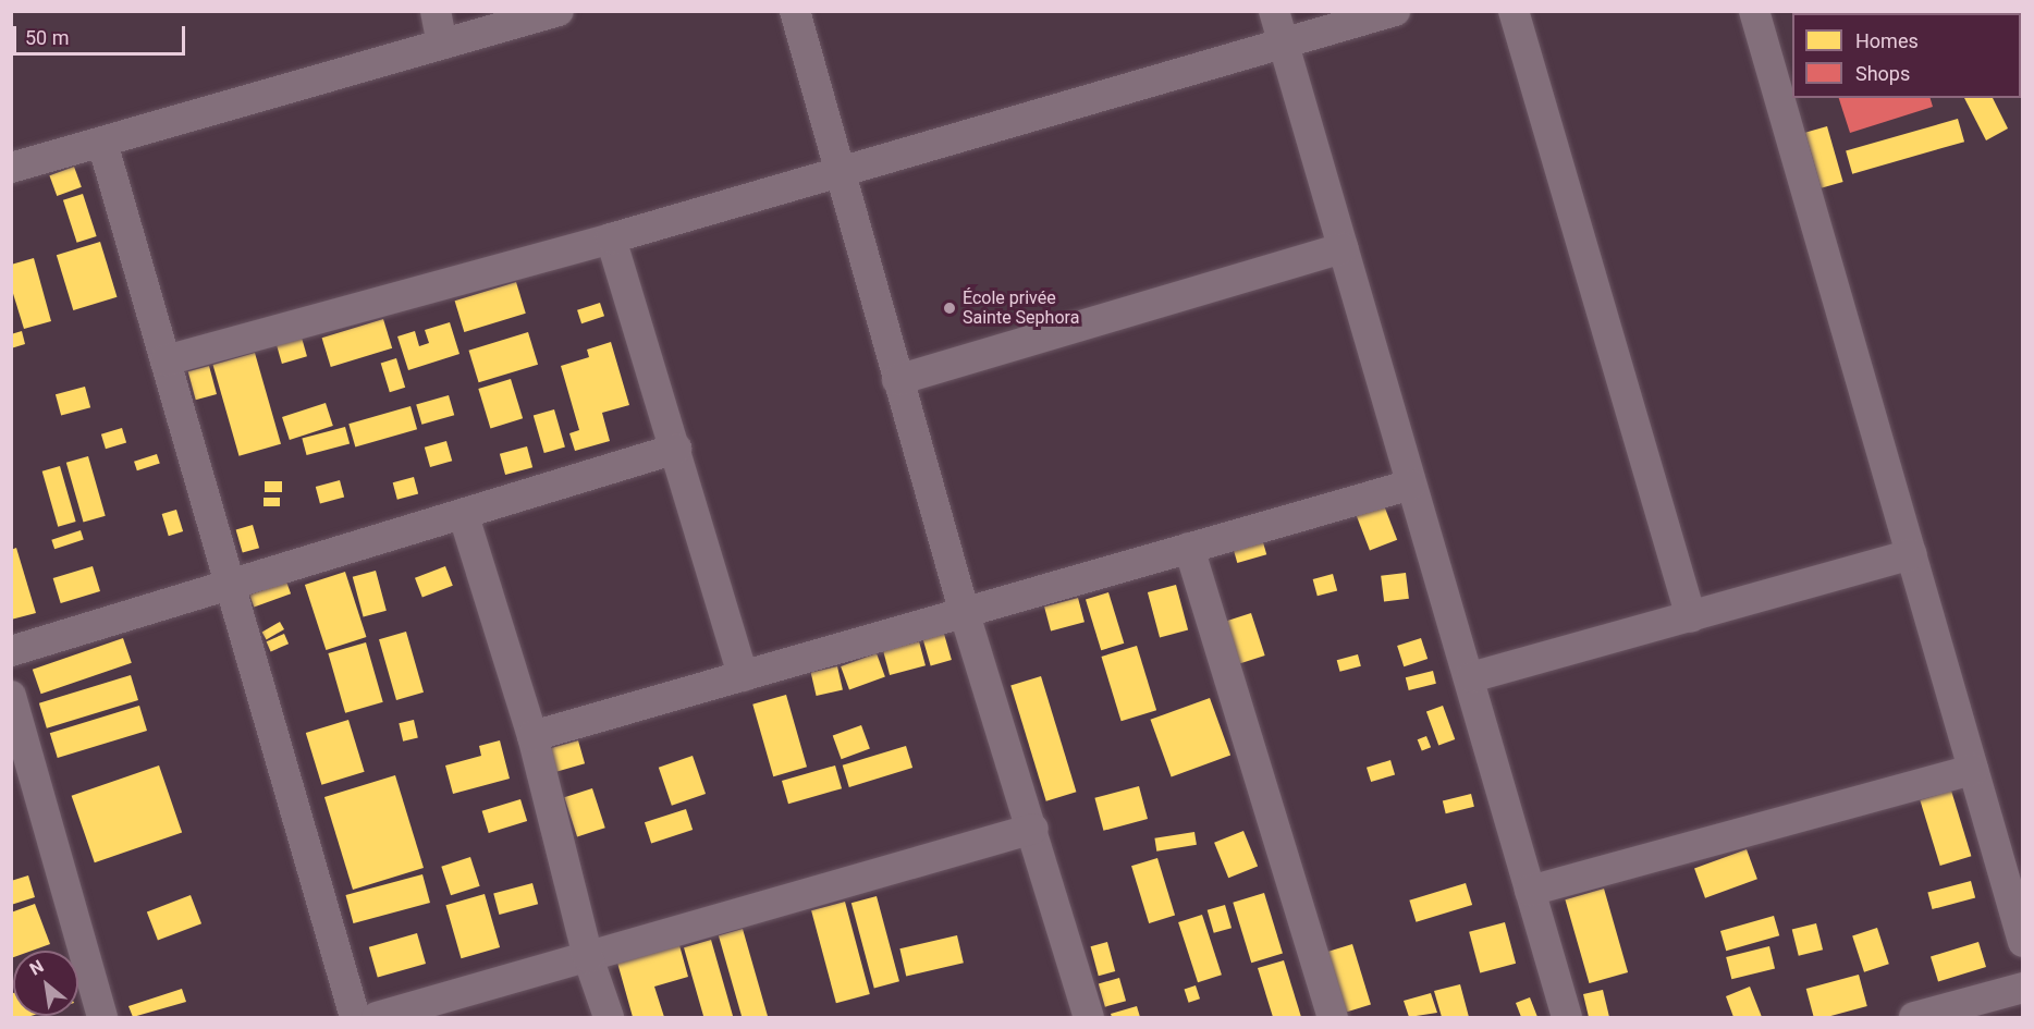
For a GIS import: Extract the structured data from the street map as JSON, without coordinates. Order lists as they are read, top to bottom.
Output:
{
  "places": ["École privée Sainte Sephora"],
  "legend": ["Homes", "Shops"],
  "scale_bar": "50 m",
  "north": "top left"
}
